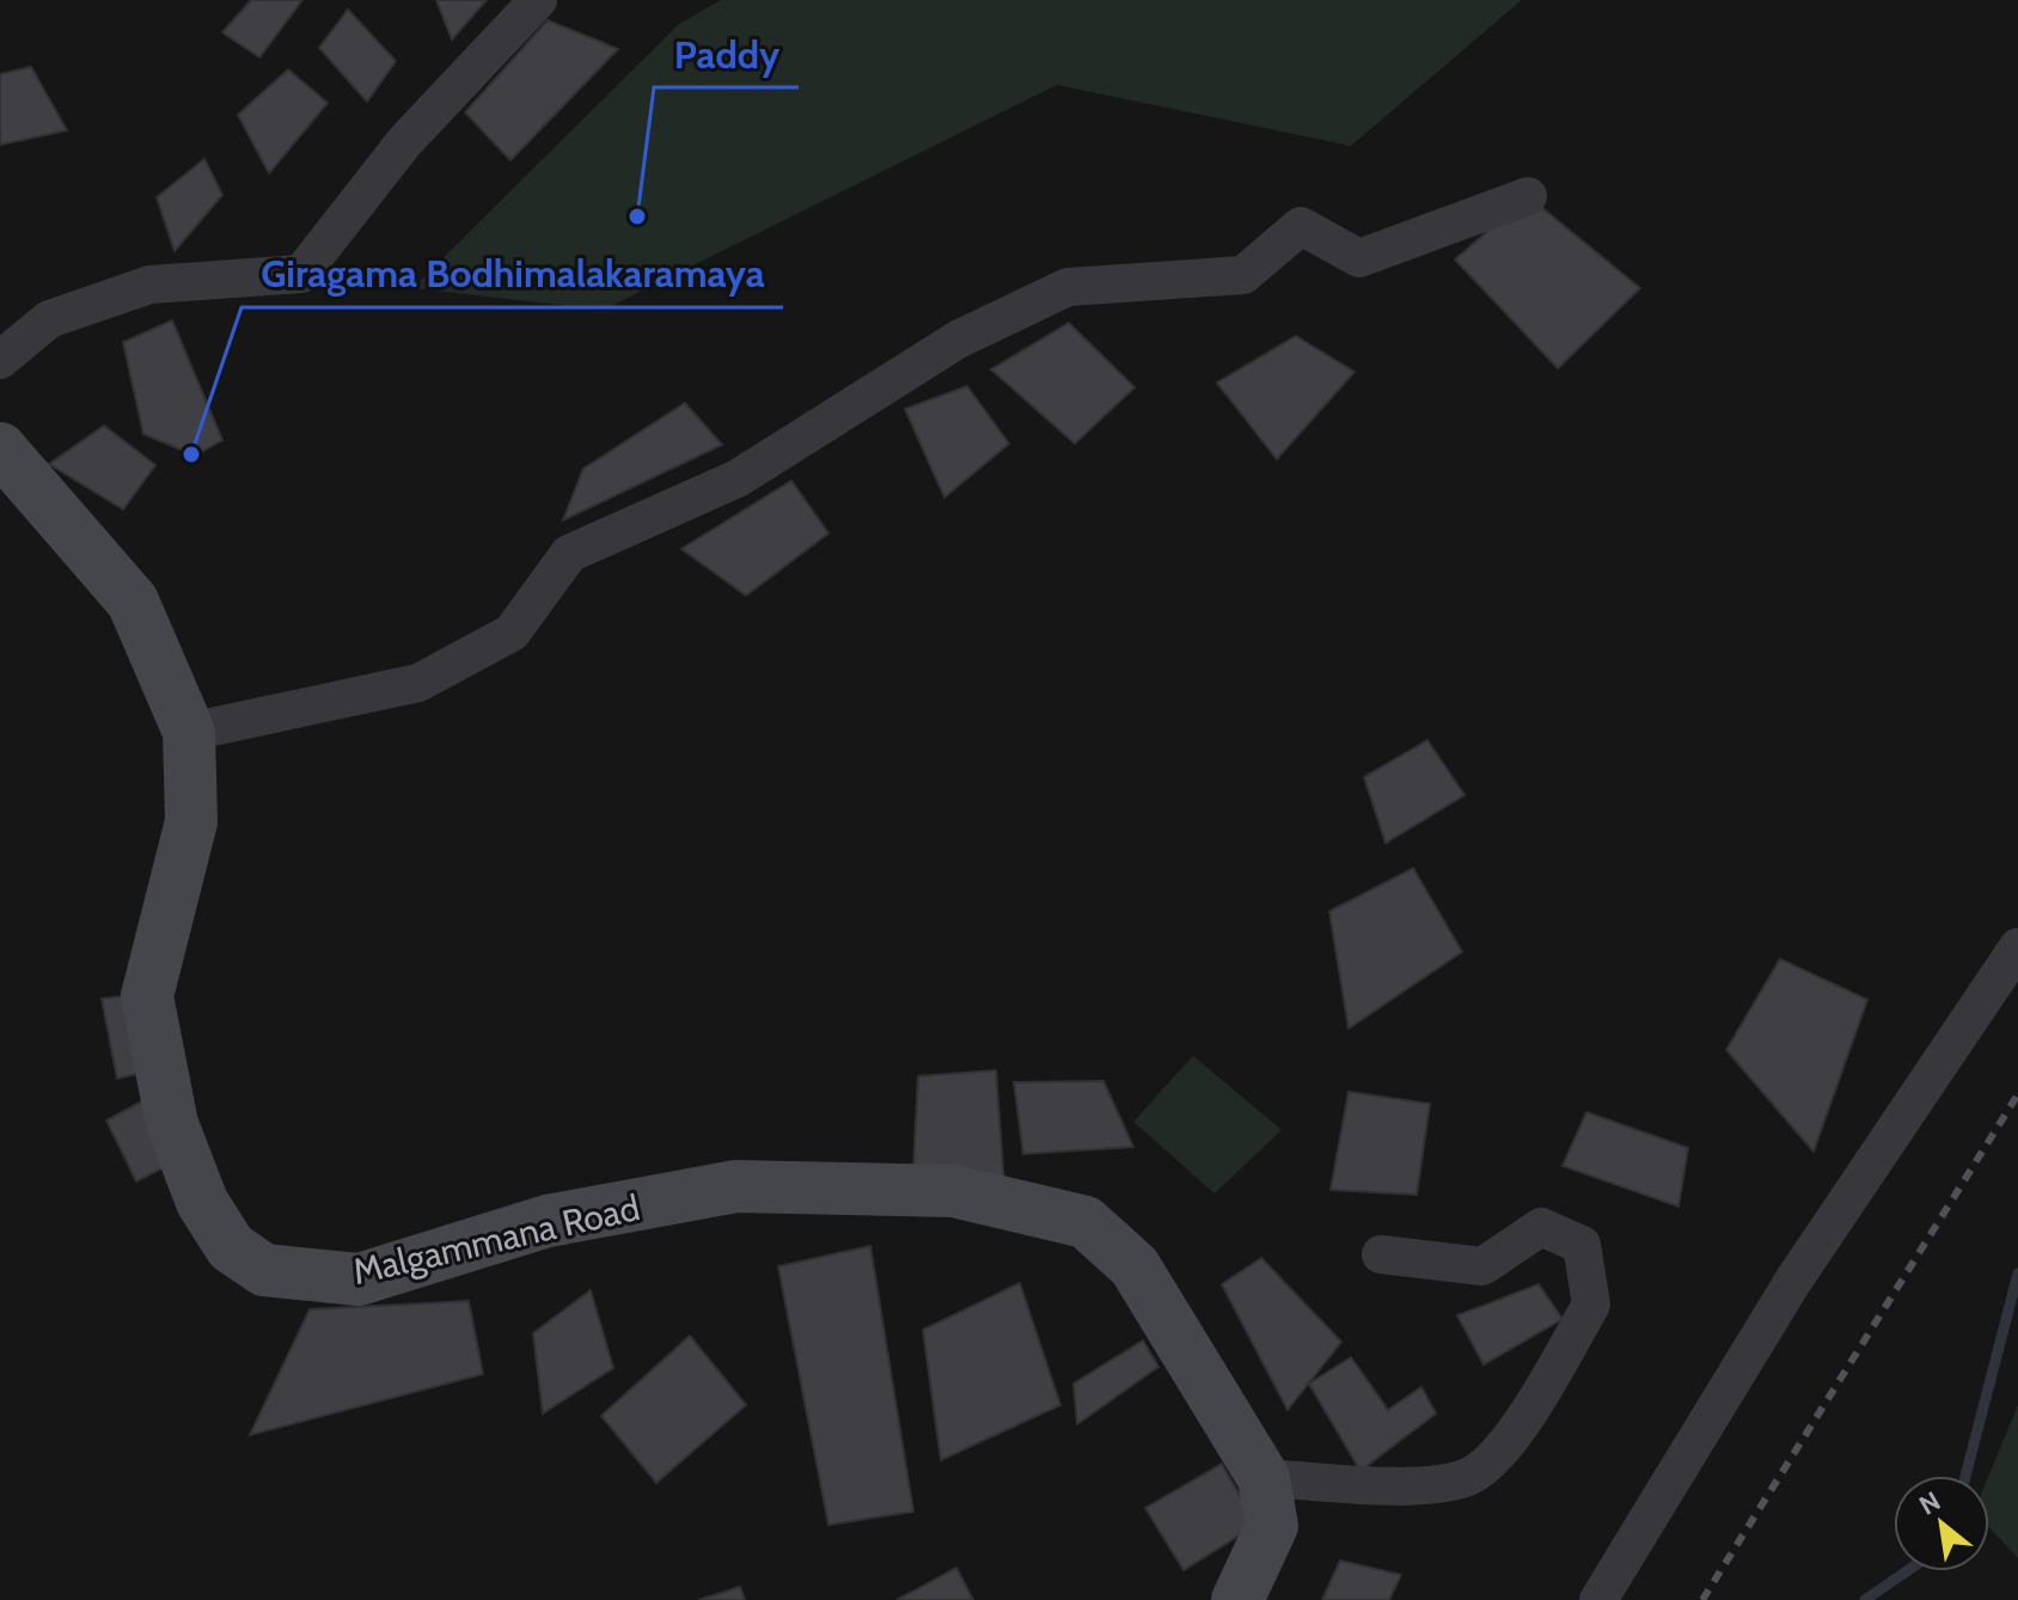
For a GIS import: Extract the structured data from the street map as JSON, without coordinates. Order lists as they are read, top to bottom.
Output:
{
  "streets": {
    "street": ["Malgammana Road"]
  },
  "places": ["Paddy", "Giragama Bodhimalakaramaya"],
  "north": "top left"
}
